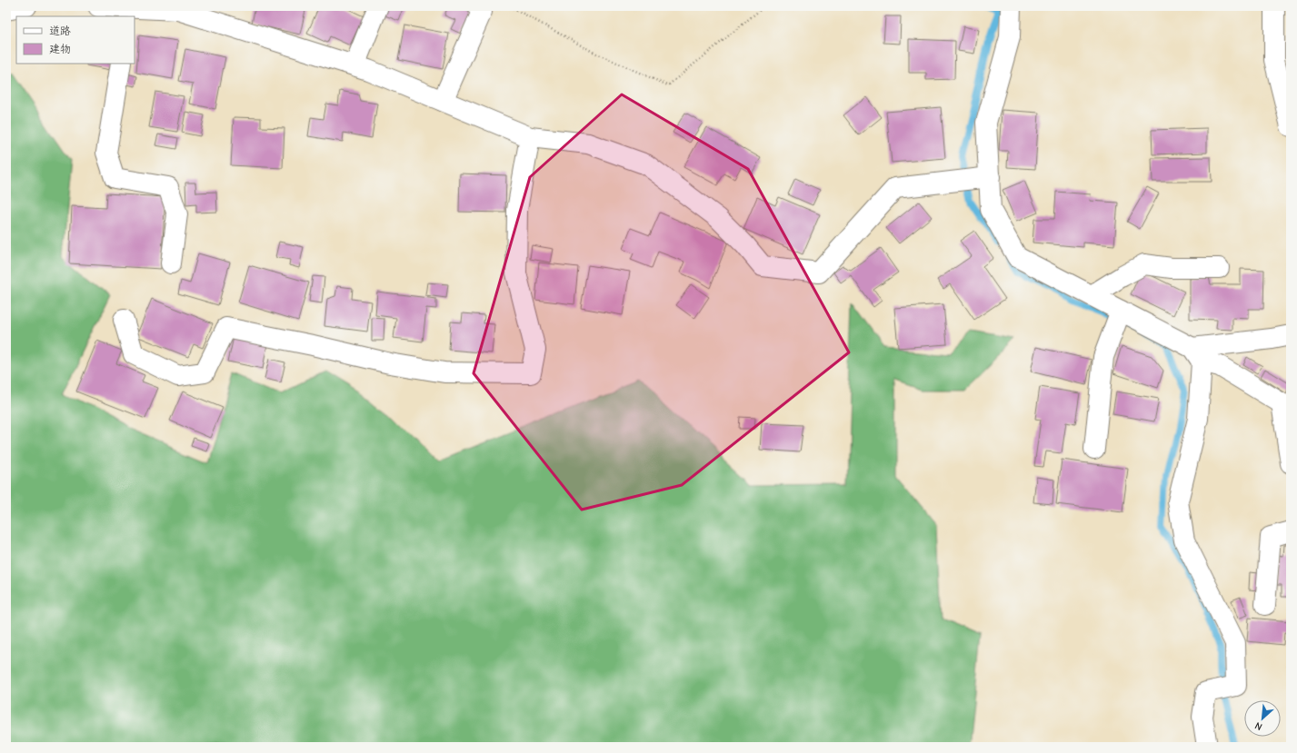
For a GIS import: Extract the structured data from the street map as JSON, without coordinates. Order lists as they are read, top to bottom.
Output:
{
  "legend": ["道路", "建物"],
  "north": "bottom left"
}
